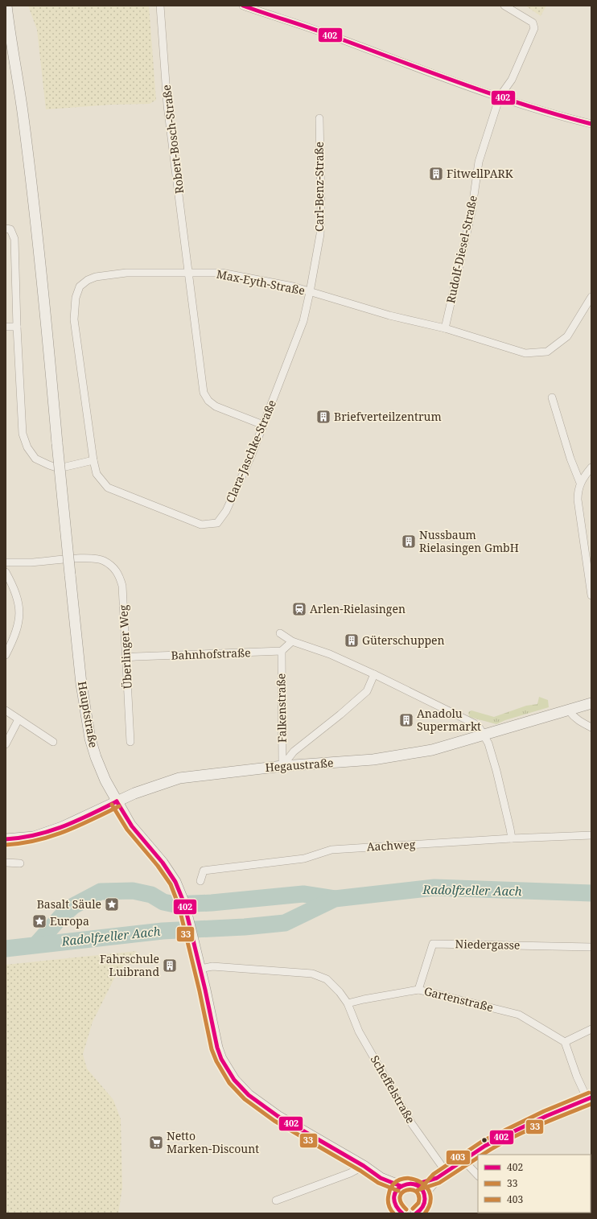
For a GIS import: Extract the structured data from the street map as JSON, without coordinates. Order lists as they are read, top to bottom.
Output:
{
  "streets": {
    "main road": ["Hauptstraße", "Hegaustraße"],
    "street": [
      "Robert-Bosch-Straße",
      "Carl-Benz-Straße",
      "Rudolf-Diesel-Straße",
      "Max-Eyth-Straße",
      "Clara-Jaschke-Straße",
      "Überlinger Weg",
      "Bahnhofstraße",
      "Falkenstraße",
      "Aachweg",
      "Niedergasse",
      "Gartenstraße",
      "Scheffelstraße"
    ]
  },
  "crossings": [
    ["Robert-Bosch-Straße", "Max-Eyth-Straße"],
    ["Robert-Bosch-Straße", "Clara-Jaschke-Straße"],
    ["Carl-Benz-Straße", "Max-Eyth-Straße"],
    ["Carl-Benz-Straße", "Clara-Jaschke-Straße"],
    ["Rudolf-Diesel-Straße", "Max-Eyth-Straße"],
    ["Max-Eyth-Straße", "Clara-Jaschke-Straße"],
    ["Überlinger Weg", "Bahnhofstraße"],
    ["Bahnhofstraße", "Falkenstraße"],
    ["Falkenstraße", "Hegaustraße"],
    ["Hauptstraße", "Hegaustraße"],
    ["Niedergasse", "Gartenstraße"],
    ["Gartenstraße", "Scheffelstraße"]
  ],
  "water": ["Radolfzeller Aach"],
  "places": {
    "building": [
      "FitwellPARK",
      "Briefverteilzentrum",
      "Nussbaum Rielasingen GmbH",
      "Güterschuppen",
      "Anadolu Supermarkt",
      "Fahrschule Luibrand"
    ],
    "station": ["Arlen-Rielasingen"],
    "place": ["Basalt Säule", "Europa"],
    "supermarket": ["Netto Marken-Discount"]
  },
  "lines": ["transit line 402", "transit line 33", "transit line 403"],
  "legend": ["402", "33", "403"]
}
